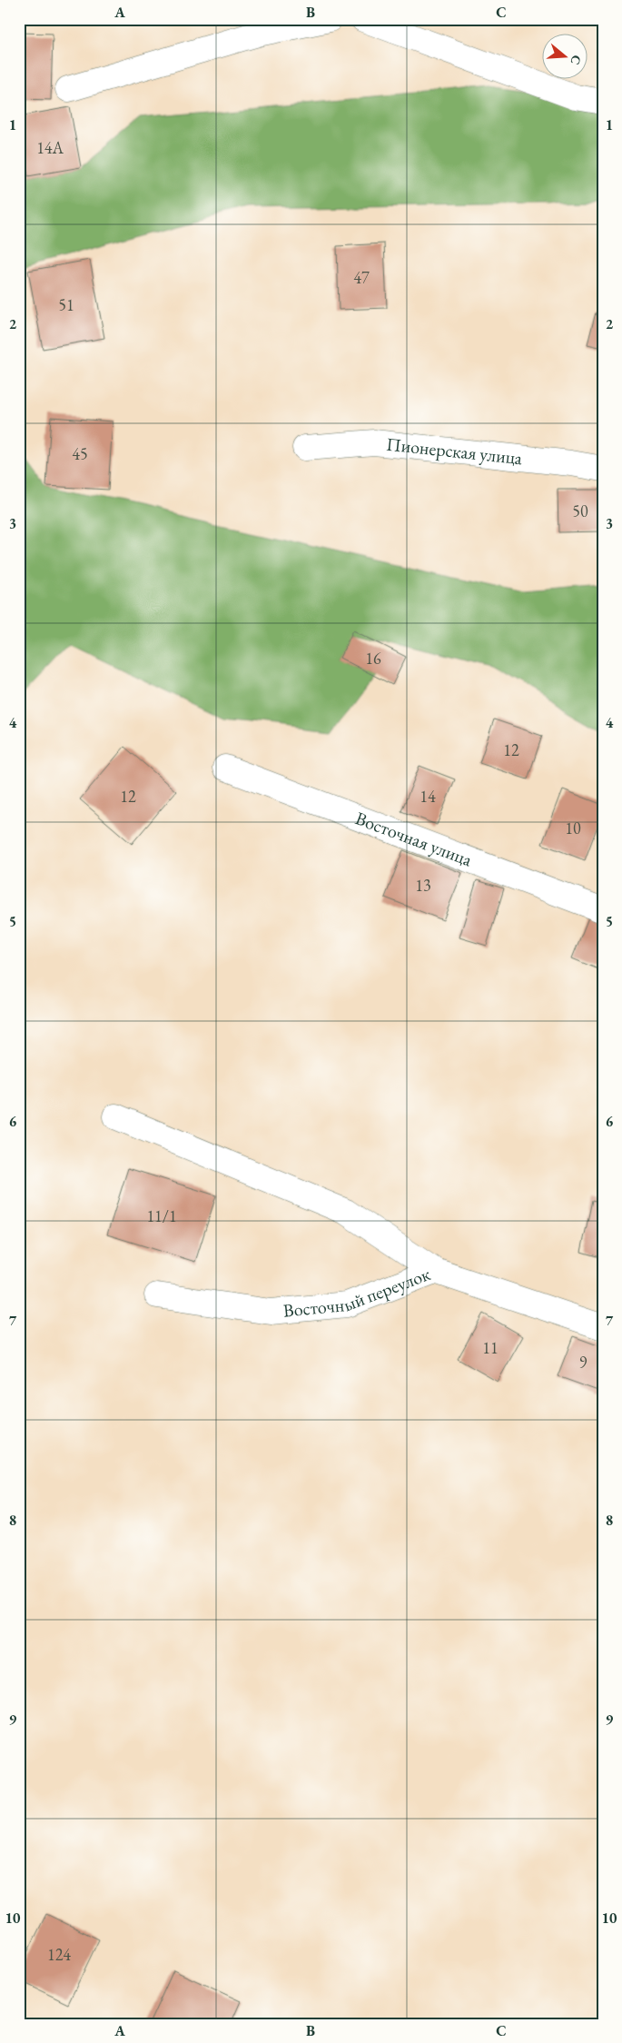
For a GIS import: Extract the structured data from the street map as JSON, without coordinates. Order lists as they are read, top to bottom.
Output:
{
  "streets": {
    "street": ["Пионерская улица", "Восточная улица", "Восточный переулок"]
  },
  "house_numbers": [
    "14А",
    "47",
    "51",
    "45",
    "50",
    "16",
    "12",
    "12",
    "14",
    "10",
    "13",
    "11/1",
    "11",
    "9",
    "124"
  ],
  "north": "right",
  "grid": {
    "columns": ["A", "B", "C"],
    "rows": [
      "1",
      "2",
      "3",
      "4",
      "5",
      "6",
      "7",
      "8",
      "9",
      "10"
    ]
  }
}
